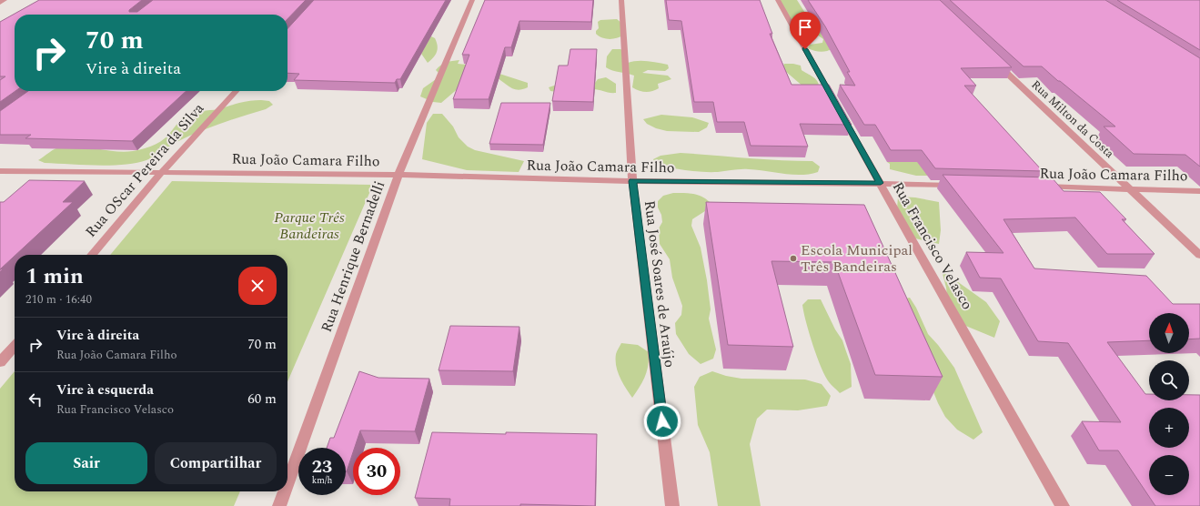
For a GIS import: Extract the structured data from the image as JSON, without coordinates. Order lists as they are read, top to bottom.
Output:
{
  "streets": {
    "street": [
      "Rua Milton da Costa",
      "Rua João Camara Filho",
      "Rua OScar Pereira da Silva",
      "Rua Francisco Velasco",
      "Rua Henrique Bernadelli",
      "Rua José Soares de Araújo"
    ]
  },
  "crossings": [
    ["Rua Milton da Costa", "Rua João Camara Filho"],
    ["Rua João Camara Filho", "Rua OScar Pereira da Silva"],
    ["Rua João Camara Filho", "Rua Francisco Velasco"],
    ["Rua João Camara Filho", "Rua Henrique Bernadelli"],
    ["Rua João Camara Filho", "Rua José Soares de Araújo"]
  ],
  "parks": ["Parque Três Bandeiras"],
  "places": ["Escola Municipal Três Bandeiras"],
  "north": "top",
  "page": {
    "turn": ["70 m", "Vire à direita"],
    "heading": ["1 min", "210 m · 16:40"],
    "map_buttons": ["+", "−"],
    "list": [
      {
        "name": "Vire à direita",
        "note": "Rua João Camara Filho",
        "value": "70 m"
      },
      {
        "name": "Vire à esquerda",
        "note": "Rua Francisco Velasco",
        "value": "60 m"
      }
    ],
    "buttons": ["Sair", "Compartilhar"],
    "speed": "23 km/h",
    "limit": "30"
  }
}
